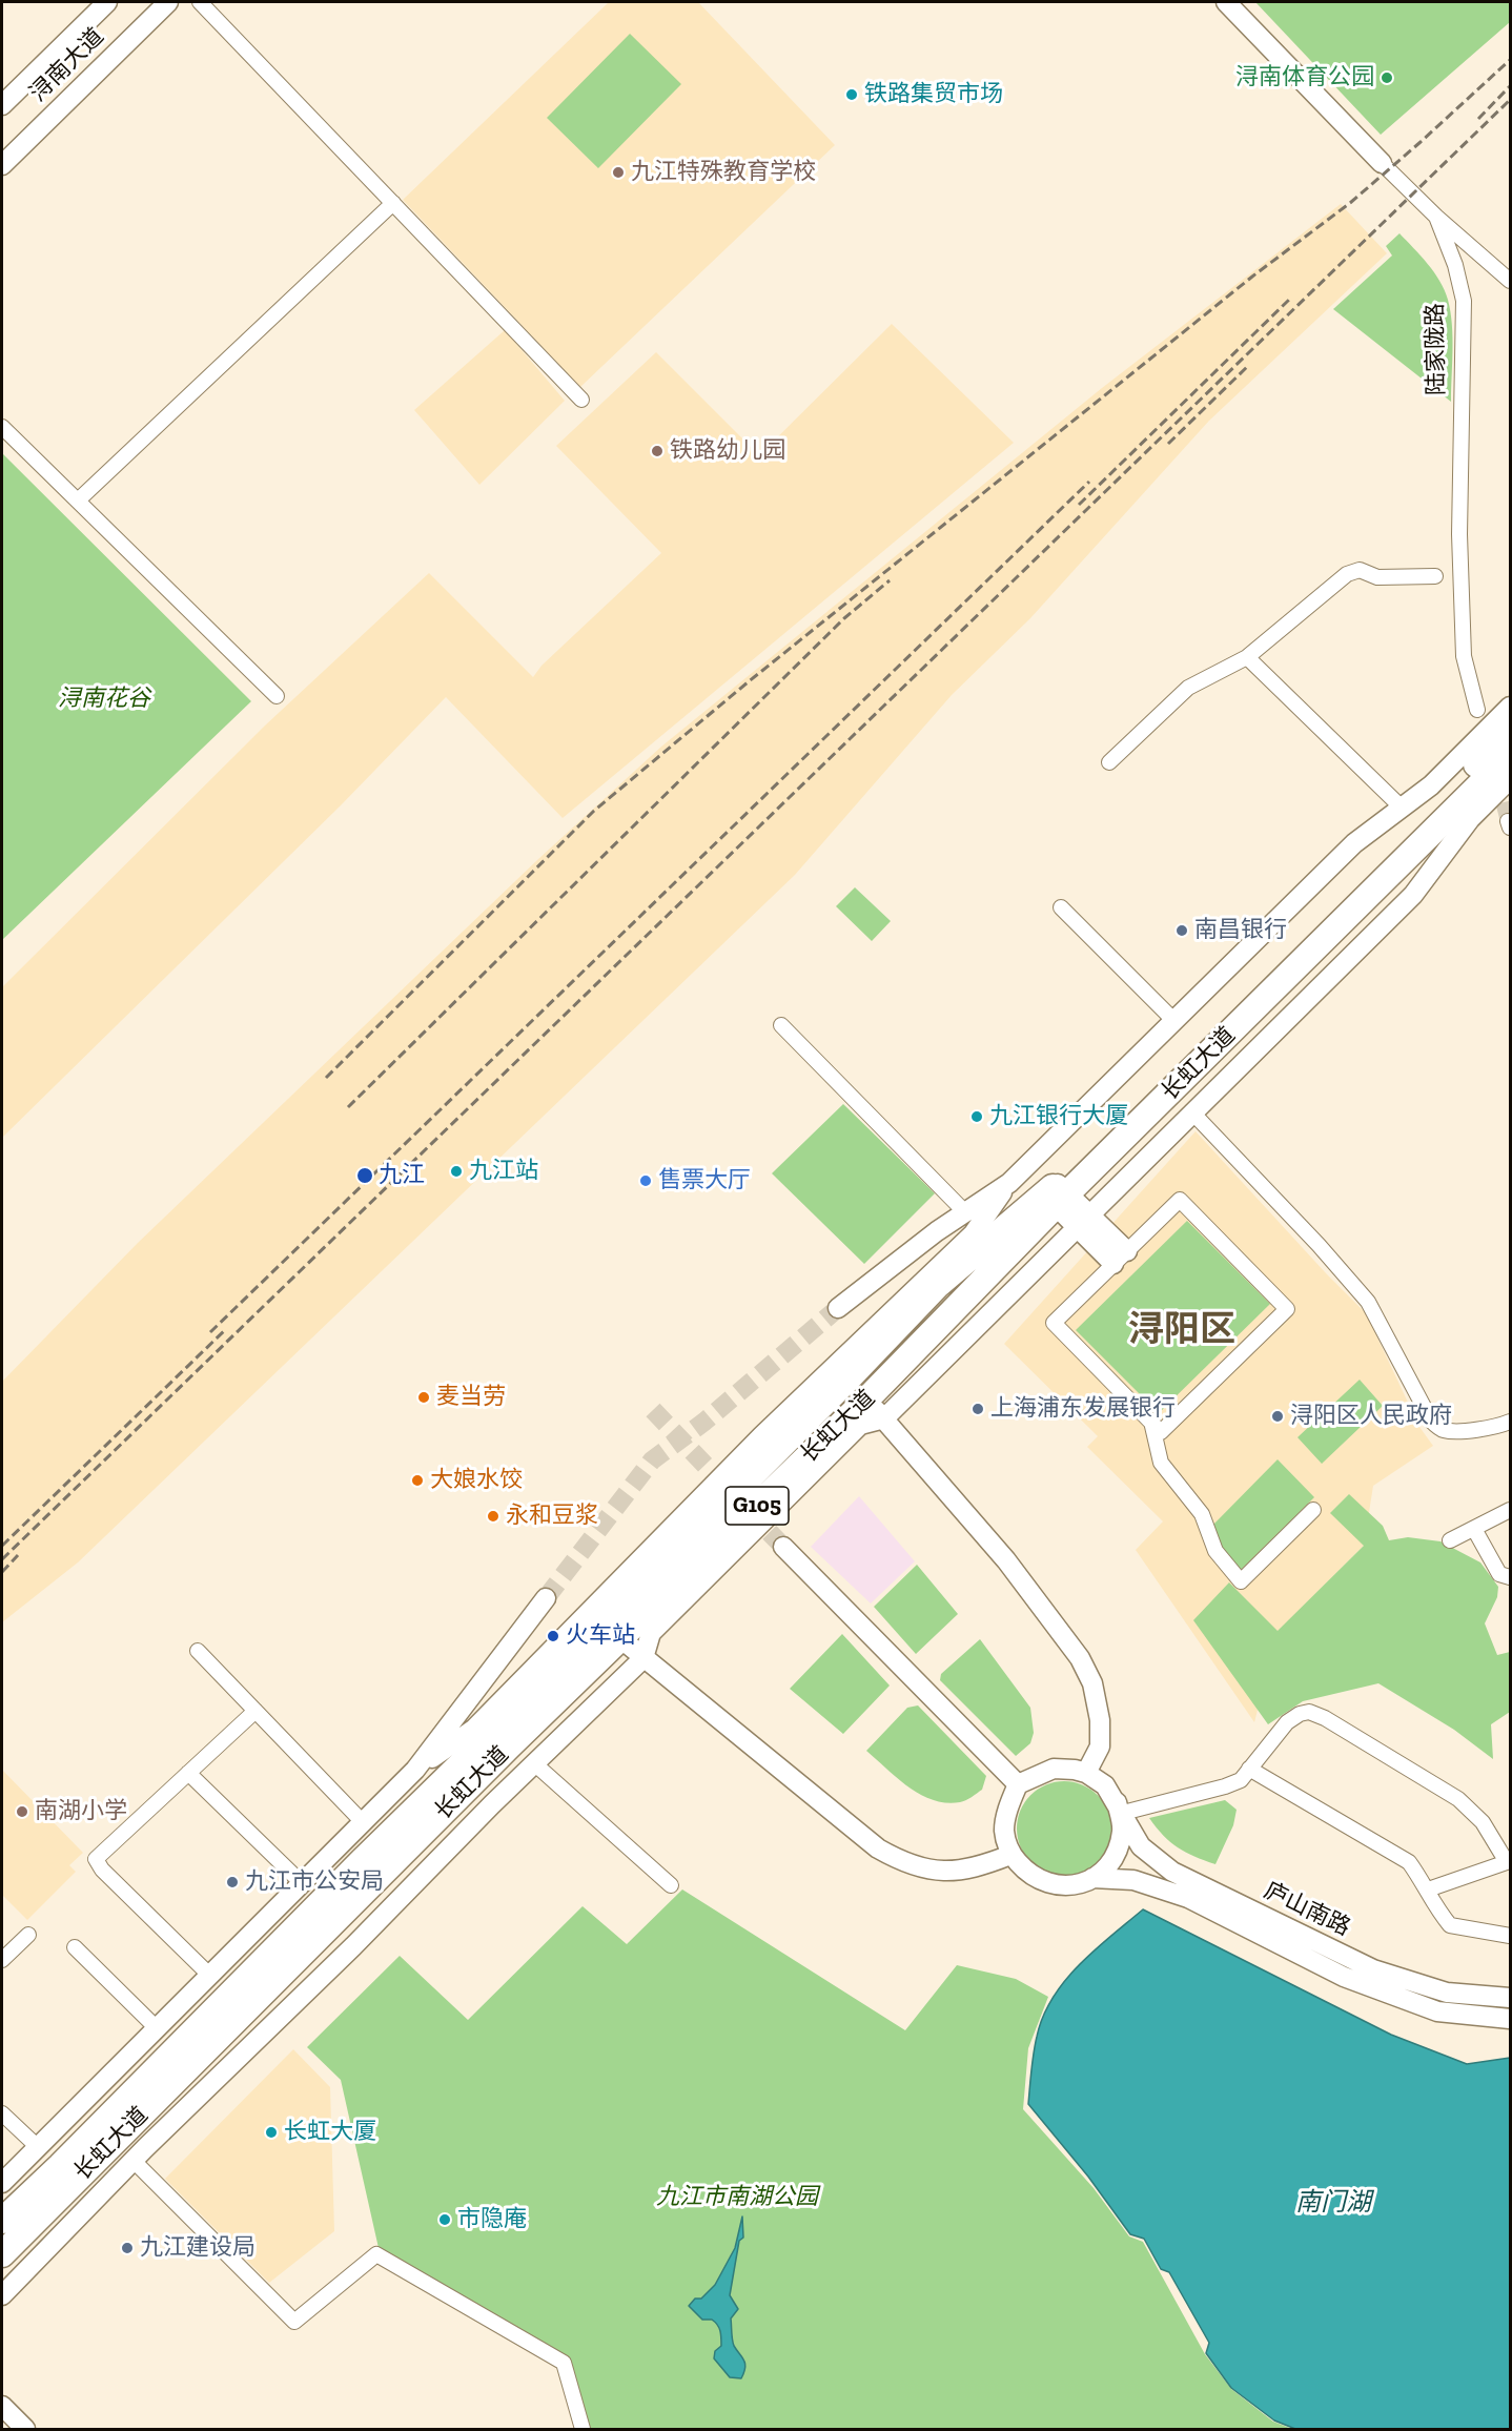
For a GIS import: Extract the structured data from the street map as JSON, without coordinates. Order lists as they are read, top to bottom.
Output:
{
  "streets": {
    "highway": ["长虹大道", "G105"],
    "street": ["浔南大道", "陆家陇路", "庐山南路"]
  },
  "districts": ["浔阳区"],
  "water": ["南门湖"],
  "parks": ["浔南花谷", "九江市南湖公园"],
  "places": [
    "浔南体育公园",
    "铁路集贸市场",
    "九江特殊教育学校",
    "铁路幼儿园",
    "南昌银行",
    "九江银行大厦",
    "九江站",
    "九江",
    "售票大厅",
    "麦当劳",
    "上海浦东发展银行",
    "浔阳区人民政府",
    "大娘水饺",
    "永和豆浆",
    "火车站",
    "南湖小学",
    "九江市公安局",
    "长虹大厦",
    "市隐庵",
    "九江建设局"
  ]
}
